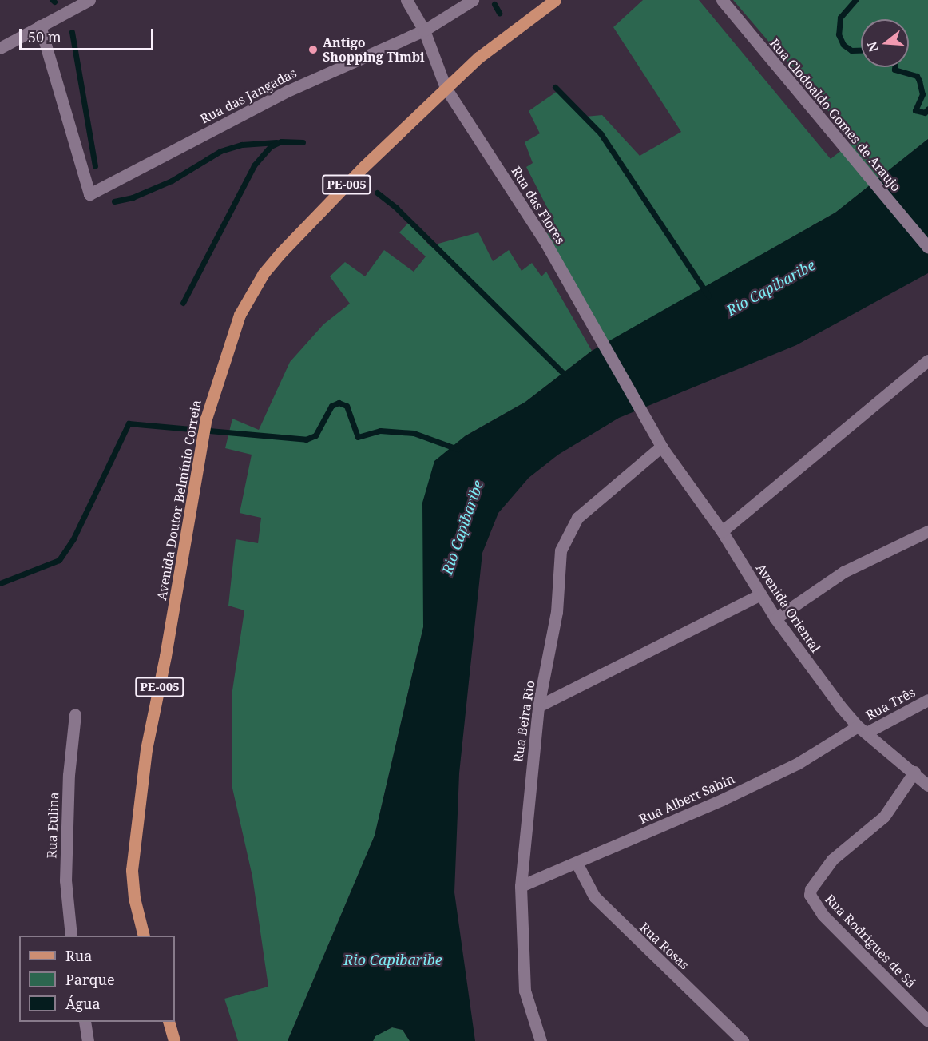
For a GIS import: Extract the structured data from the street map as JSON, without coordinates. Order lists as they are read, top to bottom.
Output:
{
  "streets": {
    "main road": ["PE-005", "Avenida Doutor Belmínio Correia"],
    "street": [
      "Rua das Jangadas",
      "Rua Clodoaldo Gomes de Araujo",
      "Rua das Flores",
      "Avenida Oriental",
      "Rua Três",
      "Rua Beira Rio",
      "Rua Albert Sabin",
      "Rua Eulina",
      "Rua Rodrigues de Sá",
      "Rua Rosas"
    ]
  },
  "crossings": [
    ["Rua das Jangadas", "Rua das Flores"],
    ["Rua das Flores", "Avenida Doutor Belmínio Correia"],
    ["Rua das Flores", "Avenida Oriental"],
    ["Avenida Oriental", "Rua Três"],
    ["Avenida Oriental", "Rua Beira Rio"],
    ["Avenida Oriental", "Rua Albert Sabin"],
    ["Avenida Oriental", "Rua Rodrigues de Sá"],
    ["Rua Três", "Rua Albert Sabin"],
    ["Rua Beira Rio", "Rua Albert Sabin"],
    ["Rua Albert Sabin", "Rua Rosas"]
  ],
  "water": ["Rio Capibaribe"],
  "places": ["Antigo Shopping Timbi"],
  "legend": ["Rua", "Parque", "Água"],
  "scale_bar": "50 m",
  "north": "left"
}
